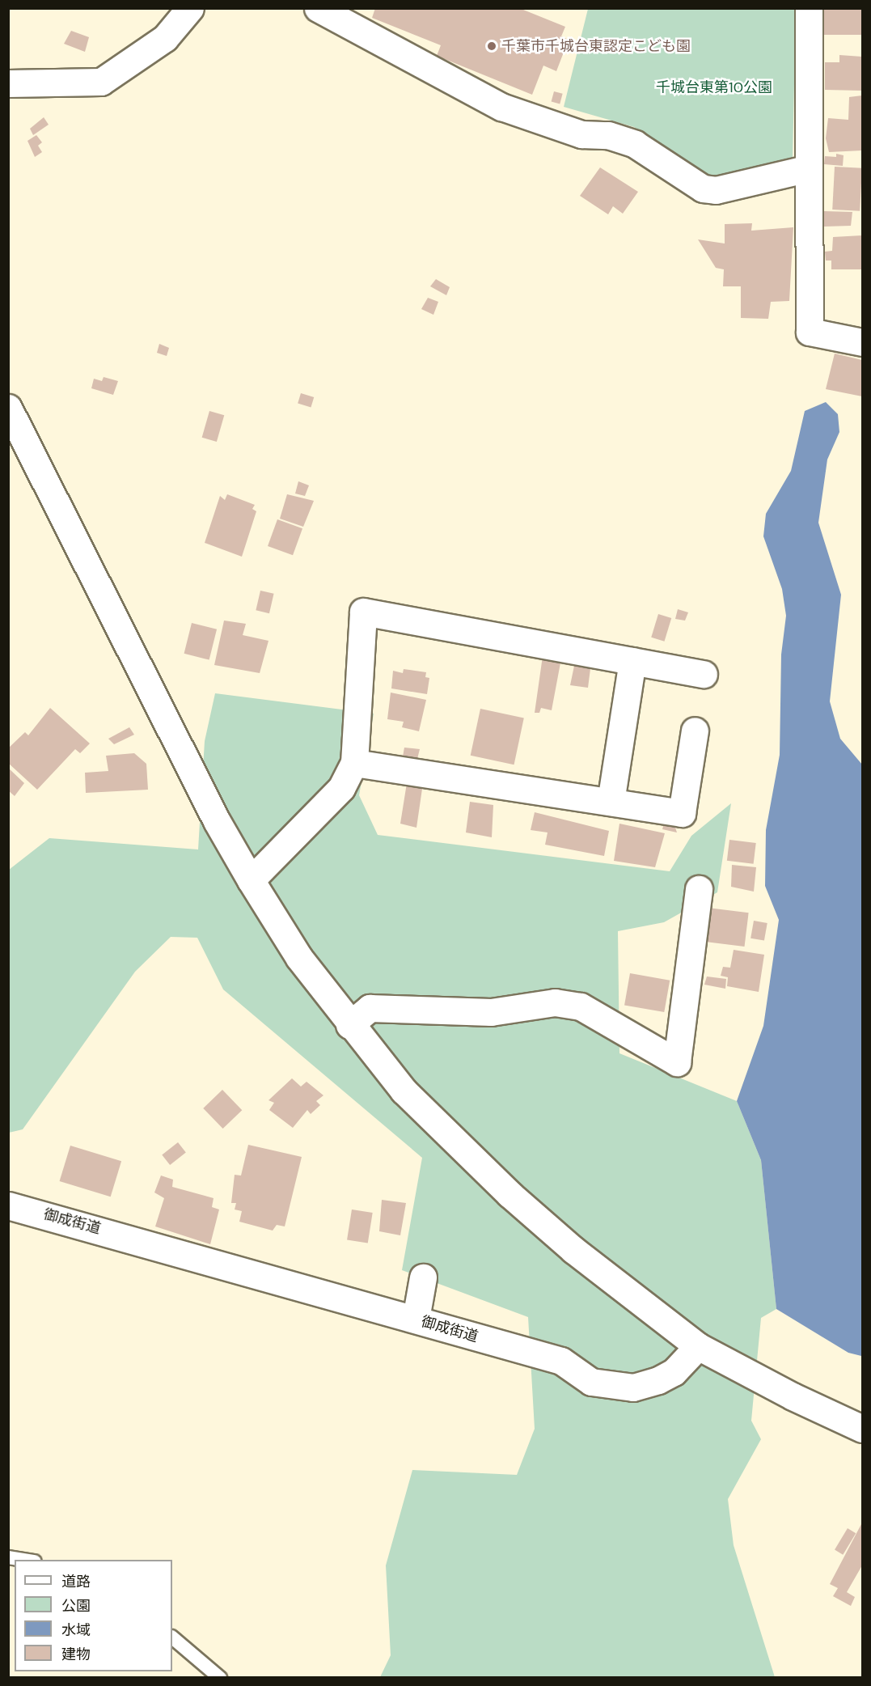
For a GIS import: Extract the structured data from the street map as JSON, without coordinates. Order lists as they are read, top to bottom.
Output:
{
  "streets": {
    "street": ["御成街道"]
  },
  "parks": ["千城台東第10公園"],
  "places": ["千葉市千城台東認定こども園"],
  "legend": [
    "道路",
    "公園",
    "水域",
    "建物"
  ]
}
